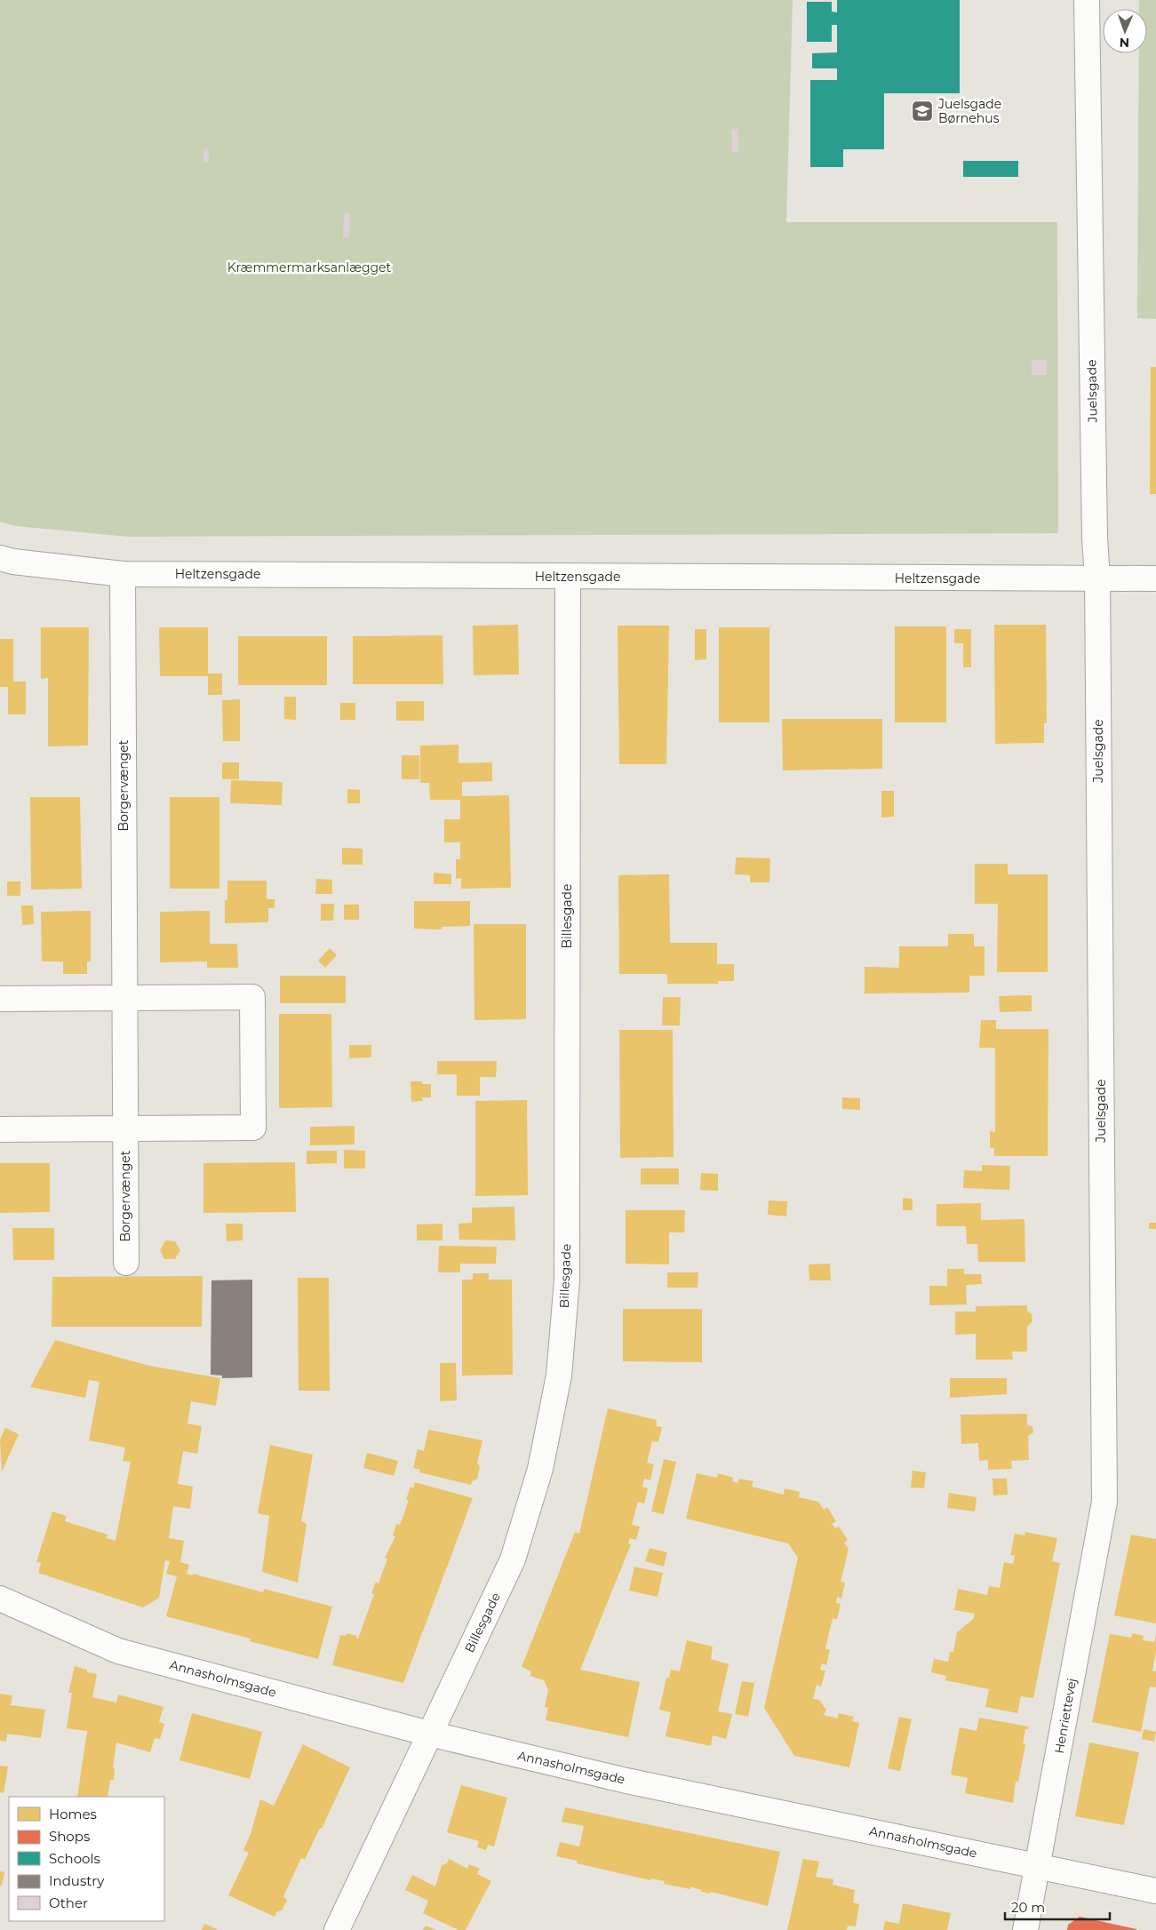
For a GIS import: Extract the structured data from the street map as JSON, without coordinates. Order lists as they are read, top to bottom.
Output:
{
  "streets": {
    "street": [
      "Juelsgade",
      "Heltzensgade",
      "Borgervænget",
      "Billesgade",
      "Annasholmsgade",
      "Henriettevej"
    ]
  },
  "crossings": [
    ["Juelsgade", "Heltzensgade"],
    ["Juelsgade", "Henriettevej"],
    ["Heltzensgade", "Borgervænget"],
    ["Heltzensgade", "Billesgade"],
    ["Billesgade", "Annasholmsgade"],
    ["Annasholmsgade", "Henriettevej"]
  ],
  "parks": ["Kræmmermarksanlægget"],
  "places": {
    "school or university": ["Juelsgade Børnehus"]
  },
  "legend": [
    "Homes",
    "Shops",
    "Schools",
    "Industry",
    "Other"
  ],
  "scale_bar": "20 m",
  "north": "bottom"
}
